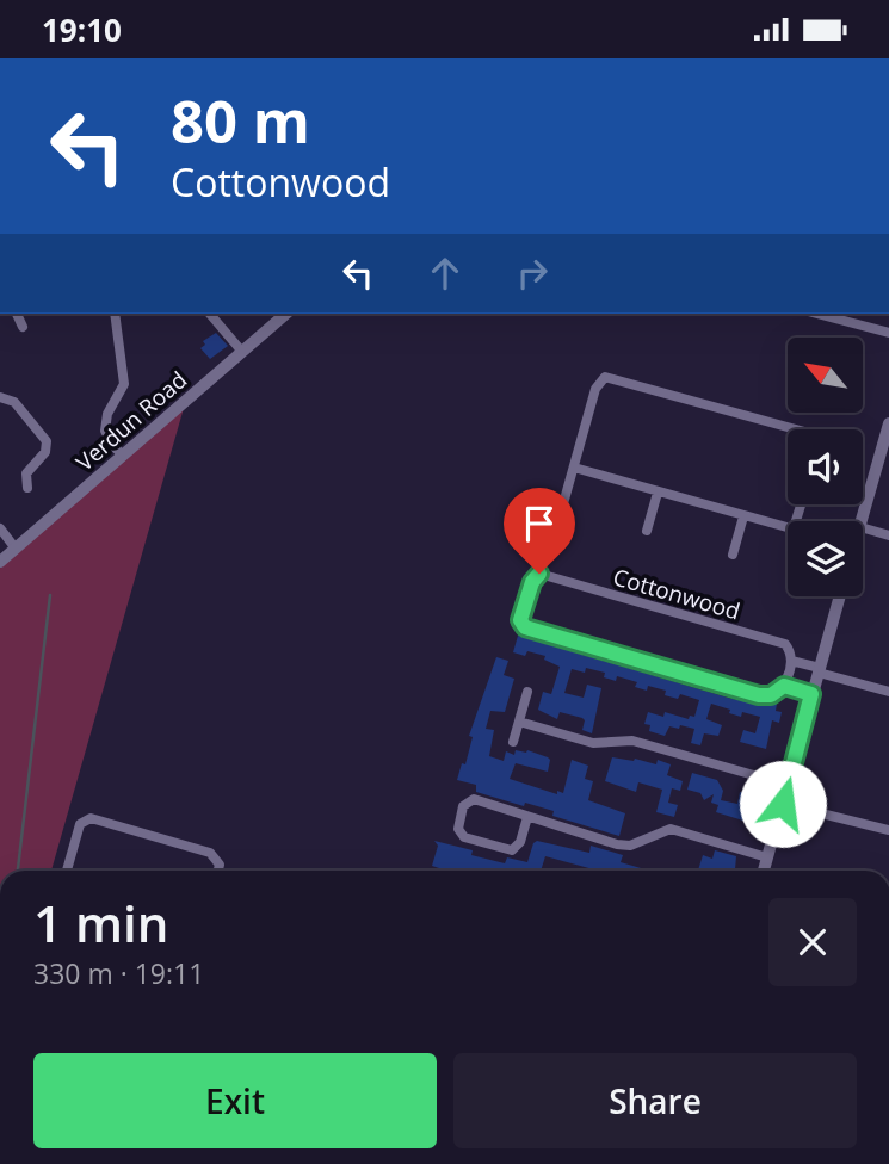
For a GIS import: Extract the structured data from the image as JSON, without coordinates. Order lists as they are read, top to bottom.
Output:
{
  "streets": {
    "street": ["Verdun Road", "Cottonwood"]
  },
  "north": "top left",
  "page": {
    "status": "19:10",
    "turn": ["80 m", "Cottonwood"],
    "heading": ["1 min", "330 m · 19:11"],
    "buttons": ["Exit", "Share"]
  }
}
